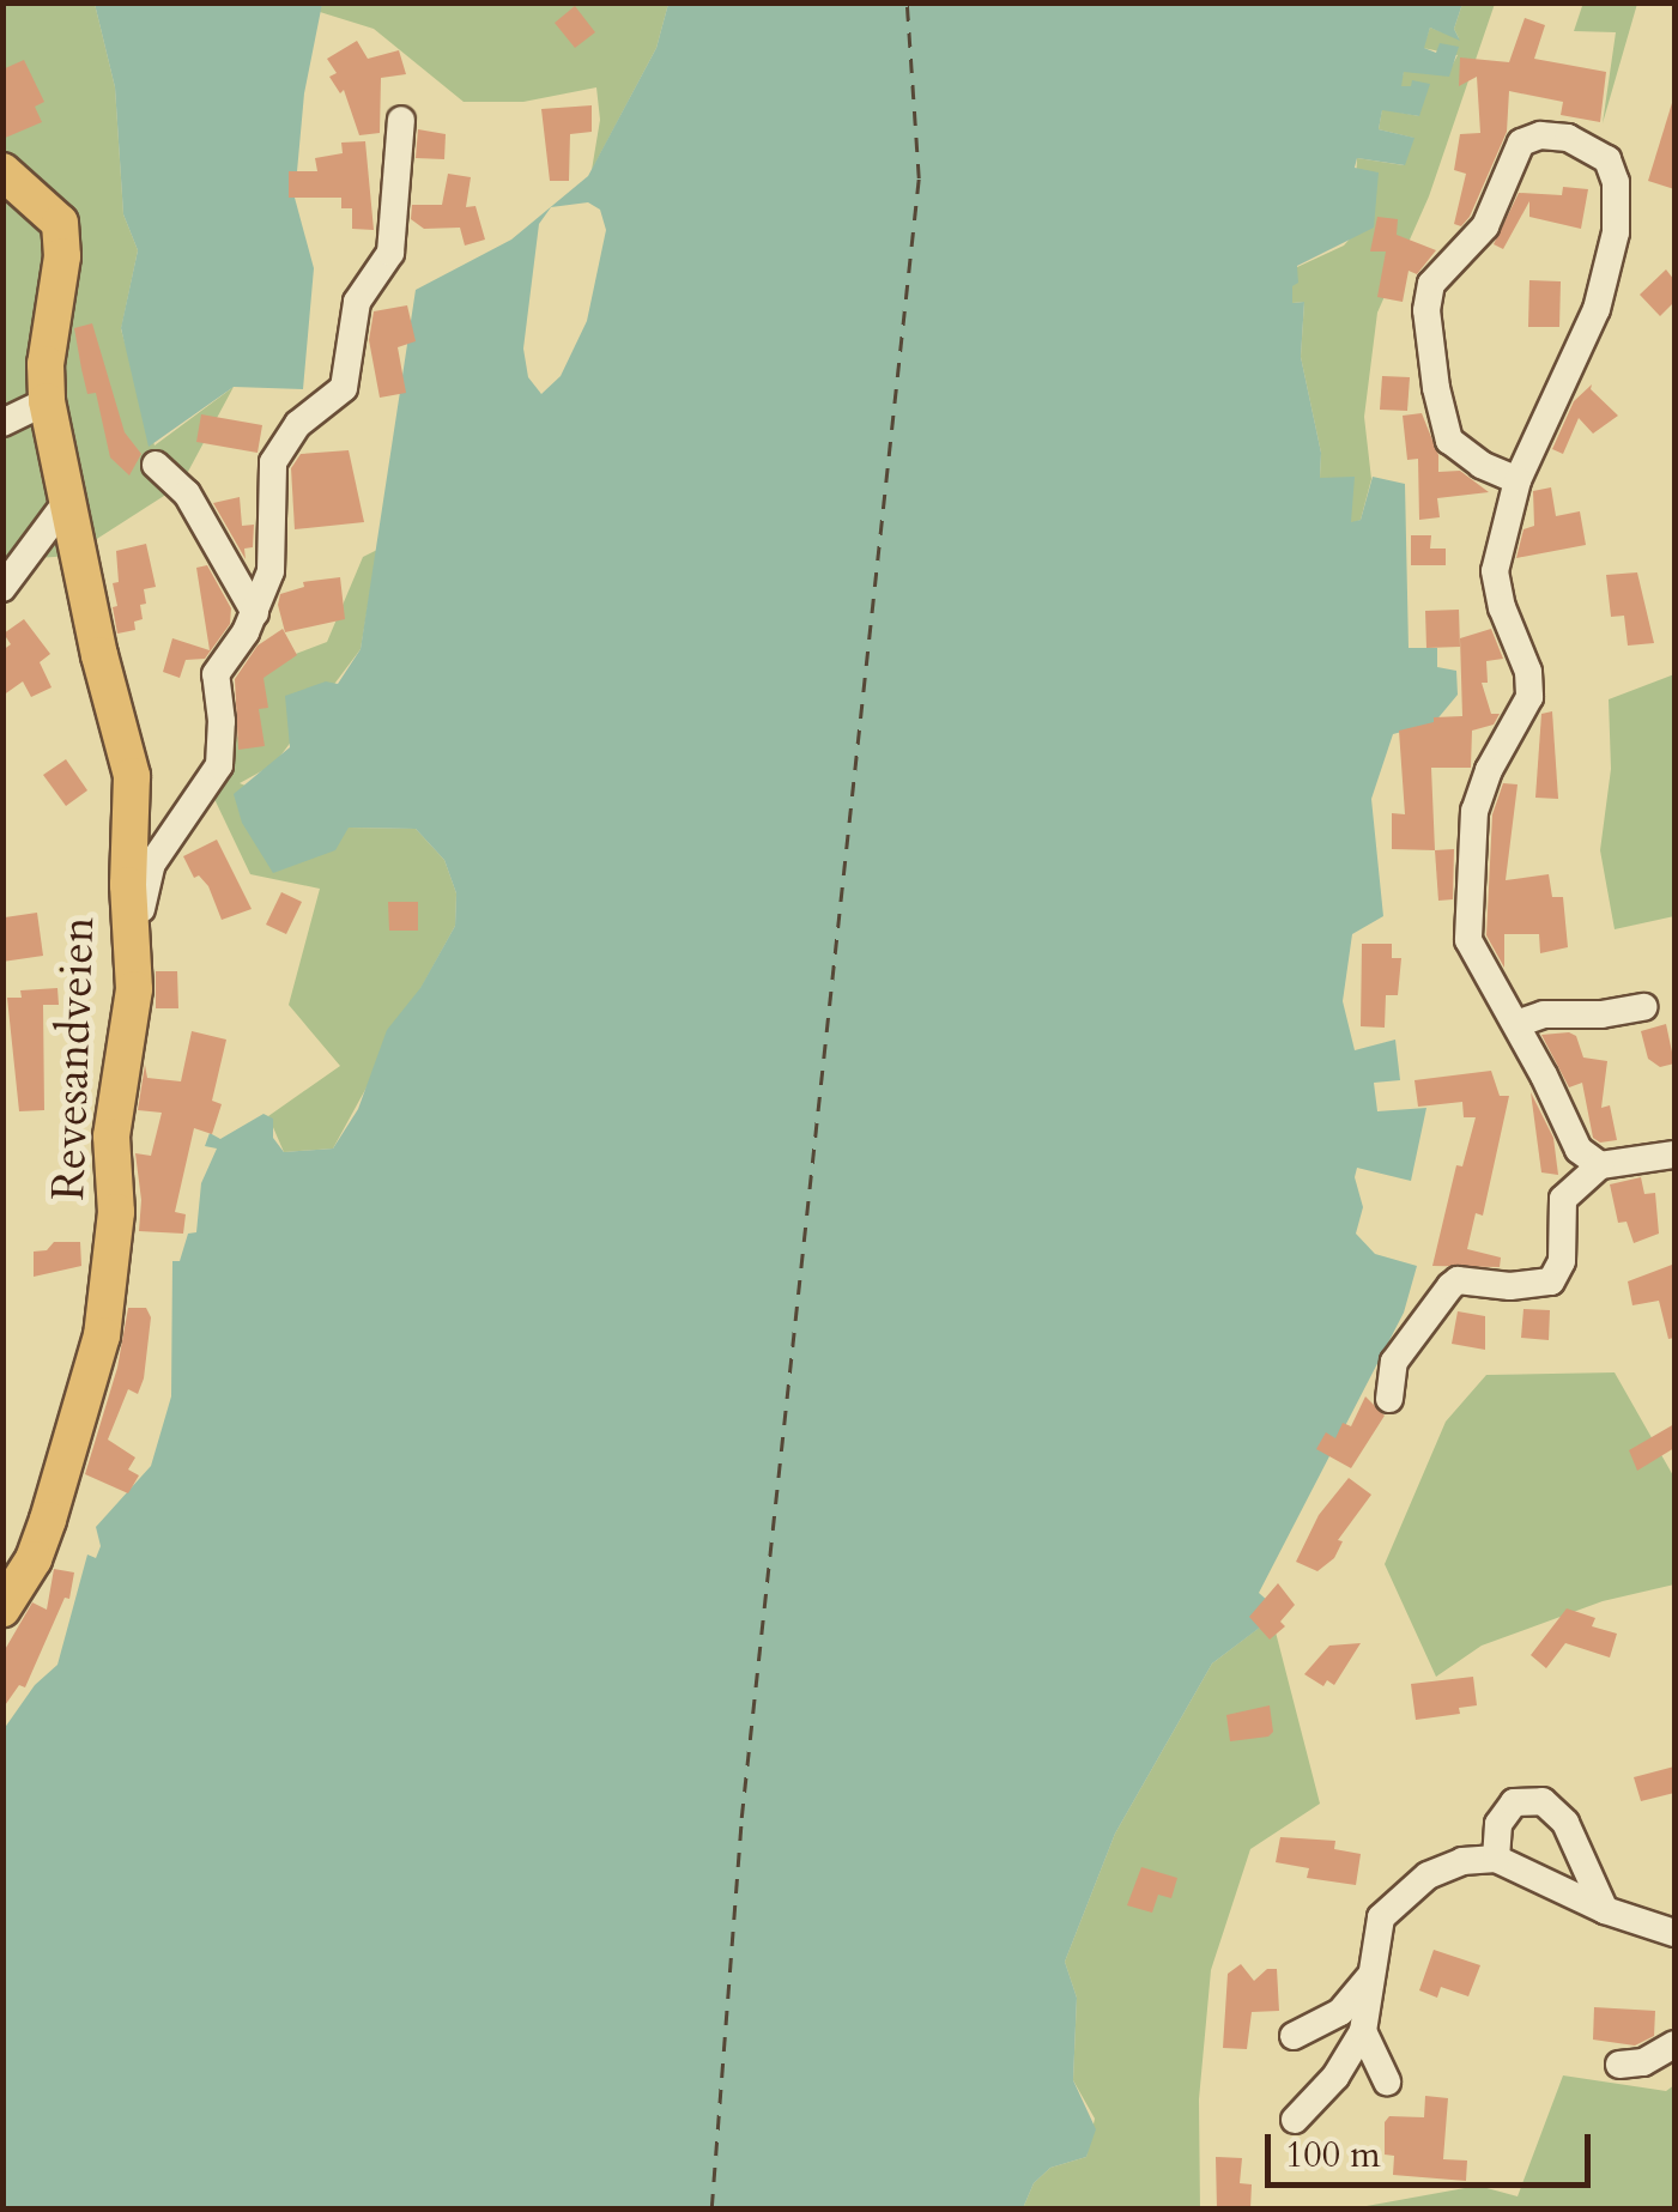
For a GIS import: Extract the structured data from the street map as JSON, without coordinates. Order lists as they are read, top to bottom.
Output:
{
  "streets": {
    "main road": ["Revesandveien"]
  },
  "scale_bar": "100 m"
}
